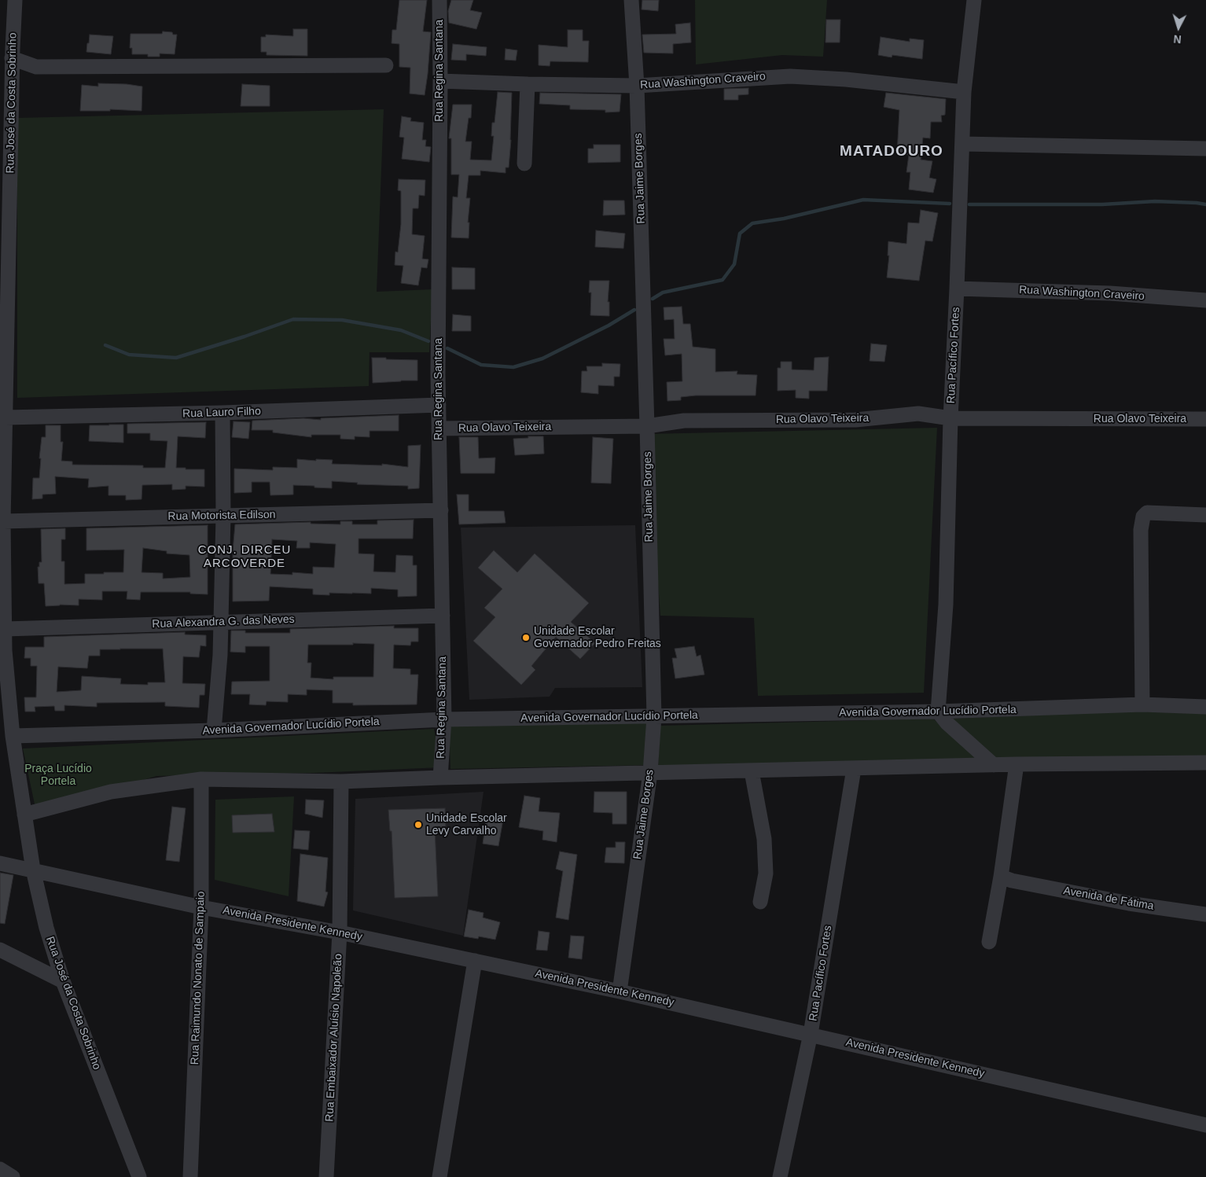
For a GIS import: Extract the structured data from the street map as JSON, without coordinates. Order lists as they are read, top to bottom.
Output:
{
  "streets": {
    "street": [
      "Rua Regina Santana",
      "Rua Washington Craveiro",
      "Rua José da Costa Sobrinho",
      "Rua Jaime Borges",
      "Rua Pacífico Fortes",
      "Rua Lauro Filho",
      "Rua Olavo Teixeira",
      "Rua Motorista Edilson",
      "Rua Alexandra G. das Neves",
      "Avenida Governador Lucídio Portela",
      "Avenida de Fátima",
      "Avenida Presidente Kennedy",
      "Rua Raimundo Nonato de Sampaio",
      "Rua Embaixador Aluísio Napoleão"
    ]
  },
  "crossings": [
    ["Rua Regina Santana", "Rua Washington Craveiro"],
    ["Rua Regina Santana", "Rua Lauro Filho"],
    ["Rua Regina Santana", "Rua Olavo Teixeira"],
    ["Rua Regina Santana", "Rua Motorista Edilson"],
    ["Rua Regina Santana", "Rua Alexandra G. das Neves"],
    ["Rua Regina Santana", "Avenida Governador Lucídio Portela"],
    ["Rua Washington Craveiro", "Rua Jaime Borges"],
    ["Rua Washington Craveiro", "Rua Pacífico Fortes"],
    ["Rua José da Costa Sobrinho", "Rua Lauro Filho"],
    ["Rua José da Costa Sobrinho", "Rua Motorista Edilson"],
    ["Rua José da Costa Sobrinho", "Rua Alexandra G. das Neves"],
    ["Rua José da Costa Sobrinho", "Avenida Governador Lucídio Portela"],
    ["Rua José da Costa Sobrinho", "Avenida Presidente Kennedy"],
    ["Rua Jaime Borges", "Rua Olavo Teixeira"],
    ["Rua Jaime Borges", "Avenida Governador Lucídio Portela"],
    ["Rua Jaime Borges", "Avenida Presidente Kennedy"],
    ["Rua Pacífico Fortes", "Rua Olavo Teixeira"],
    ["Rua Pacífico Fortes", "Avenida Governador Lucídio Portela"],
    ["Rua Pacífico Fortes", "Avenida Presidente Kennedy"],
    ["Avenida Presidente Kennedy", "Rua Raimundo Nonato de Sampaio"],
    ["Avenida Presidente Kennedy", "Rua Embaixador Aluísio Napoleão"]
  ],
  "districts": ["MATADOURO", "CONJ. DIRCEU ARCOVERDE"],
  "parks": ["Praça Lucídio Portela"],
  "places": ["Unidade Escolar Governador Pedro Freitas", "Unidade Escolar Levy Carvalho"],
  "north": "bottom"
}
